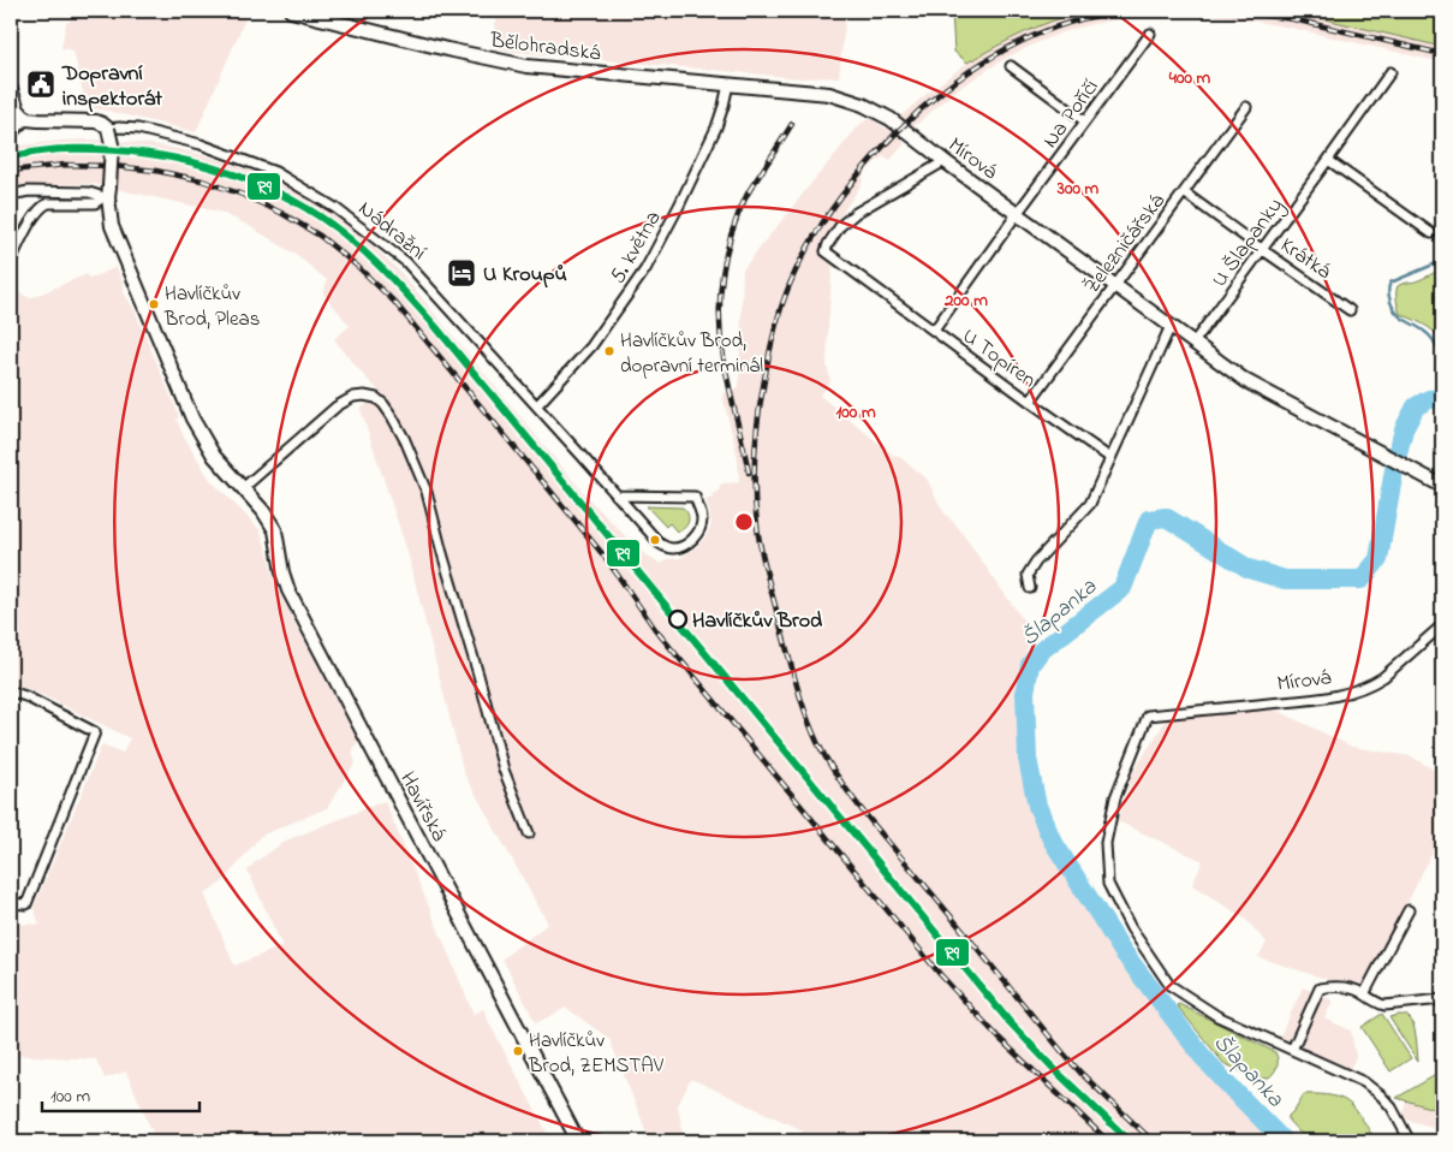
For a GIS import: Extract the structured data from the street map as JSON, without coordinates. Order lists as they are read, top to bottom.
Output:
{
  "streets": {
    "street": [
      "Bělohradská",
      "Na Poříčí",
      "Mírová",
      "Nádražní",
      "U Šlapanky",
      "Železničářská",
      "5. května",
      "Krátká",
      "U Topíren",
      "Havířská"
    ]
  },
  "crossings": [
    ["Bělohradská", "Mírová"],
    ["Bělohradská", "5. května"],
    ["Na Poříčí", "Mírová"],
    ["Na Poříčí", "U Topíren"],
    ["Mírová", "U Šlapanky"],
    ["Mírová", "Železničářská"],
    ["Mírová", "5. května"],
    ["Mírová", "U Topíren"],
    ["Nádražní", "5. května"],
    ["Nádražní", "Havířská"],
    ["U Šlapanky", "Krátká"],
    ["Železničářská", "Krátká"],
    ["Železničářská", "U Topíren"]
  ],
  "water": ["Šlapanka"],
  "places": {
    "public building": ["Dopravní inspektorát"],
    "hotel": ["U Kroupů"],
    "other": [
      "Havlíčkův Brod, Pleas",
      "Havlíčkův Brod, dopravní terminál",
      "Havlíčkův Brod",
      "Havlíčkův Brod, ZEMSTAV"
    ]
  },
  "lines": ["transit line R9"],
  "scale_bar": "100 m",
  "rings": [
    "400 m",
    "300 m",
    "200 m",
    "100 m"
  ]
}
